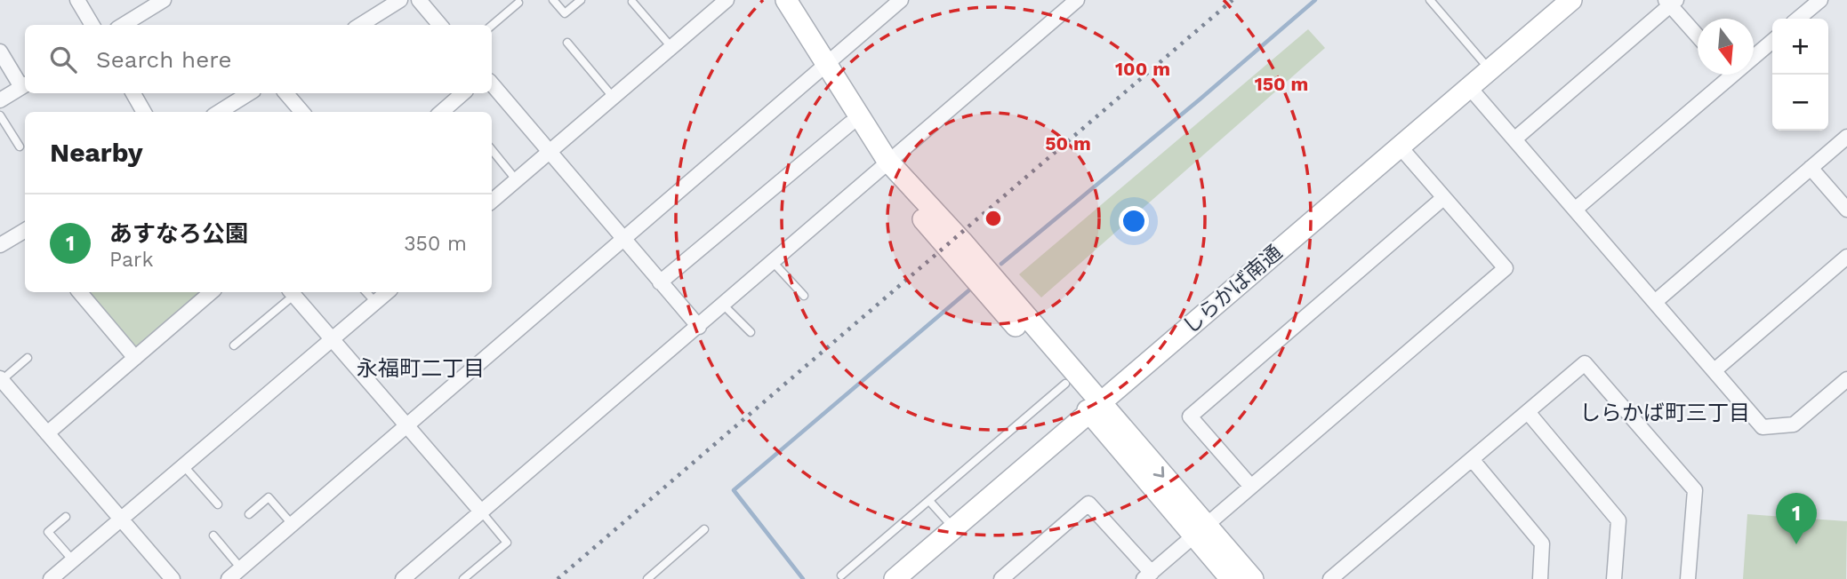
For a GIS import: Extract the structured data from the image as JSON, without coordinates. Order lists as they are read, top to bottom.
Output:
{
  "streets": {
    "street": ["しらかば南通"]
  },
  "districts": ["永福町二丁目", "しらかば町三丁目"],
  "north": "bottom",
  "page": {
    "map_buttons": ["+", "−"],
    "search": "Search here",
    "heading": "Nearby",
    "list": [
      {
        "mark": "1",
        "name": "あすなろ公園",
        "note": "Park",
        "value": "350 m"
      }
    ],
    "pins": "1"
  },
  "rings": ["100 m", "150 m", "50 m"]
}
